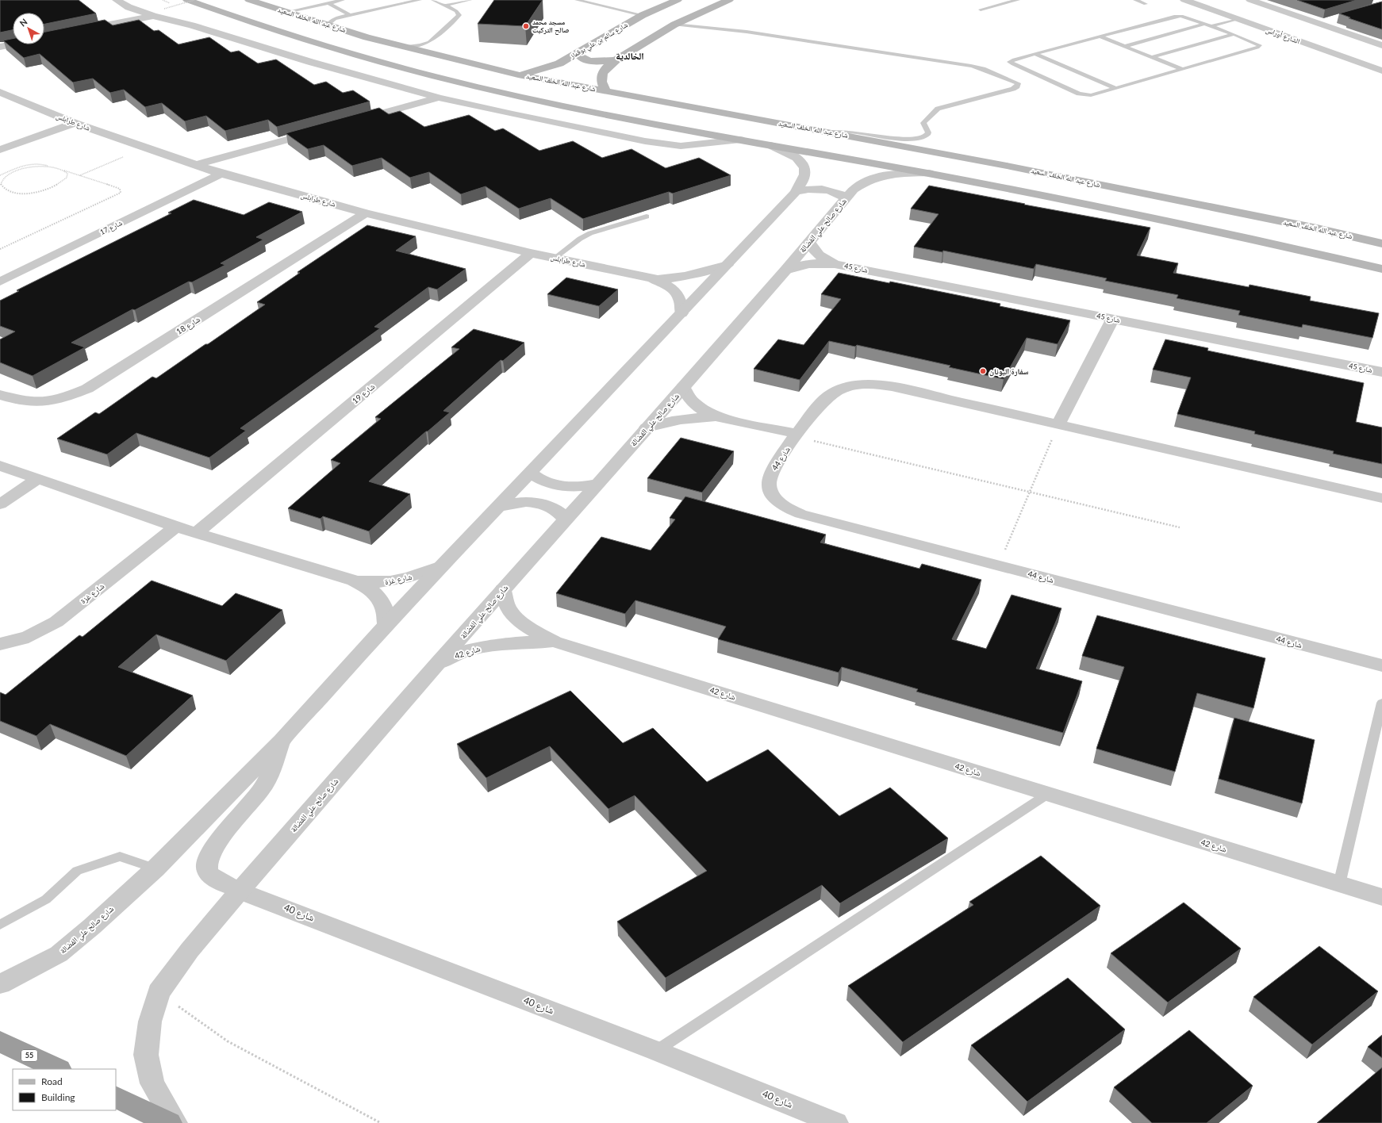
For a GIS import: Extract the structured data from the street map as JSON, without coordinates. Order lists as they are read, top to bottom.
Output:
{
  "streets": {
    "highway": ["55"],
    "main road": ["شارع عبد الله الخلف السعيد", "شارع سالم بن علي بوقماز"],
    "street": [
      "الشارع أوراس",
      "شارع طرابلس",
      "شارع صالح علي الفضالة",
      "شارع 17",
      "شارع 45",
      "شارع 18",
      "شارع 19",
      "شارع 44",
      "شارع غزة",
      "شارع 42",
      "شارع 40"
    ]
  },
  "crossings": [
    ["شارع عبد الله الخلف السعيد", "شارع سالم بن علي بوقماز"],
    ["شارع طرابلس", "شارع صالح علي الفضالة"],
    ["شارع طرابلس", "شارع 17"],
    ["شارع طرابلس", "شارع 18"],
    ["شارع طرابلس", "شارع 19"],
    ["شارع صالح علي الفضالة", "شارع 45"],
    ["شارع صالح علي الفضالة", "شارع غزة"],
    ["شارع صالح علي الفضالة", "شارع 42"],
    ["شارع صالح علي الفضالة", "شارع 40"],
    ["شارع 19", "شارع غزة"]
  ],
  "districts": ["الخالدية"],
  "places": ["مسجد محمد صالح التركيت", "سفارة اليونان"],
  "legend": ["Road", "Building"],
  "north": "top left"
}
